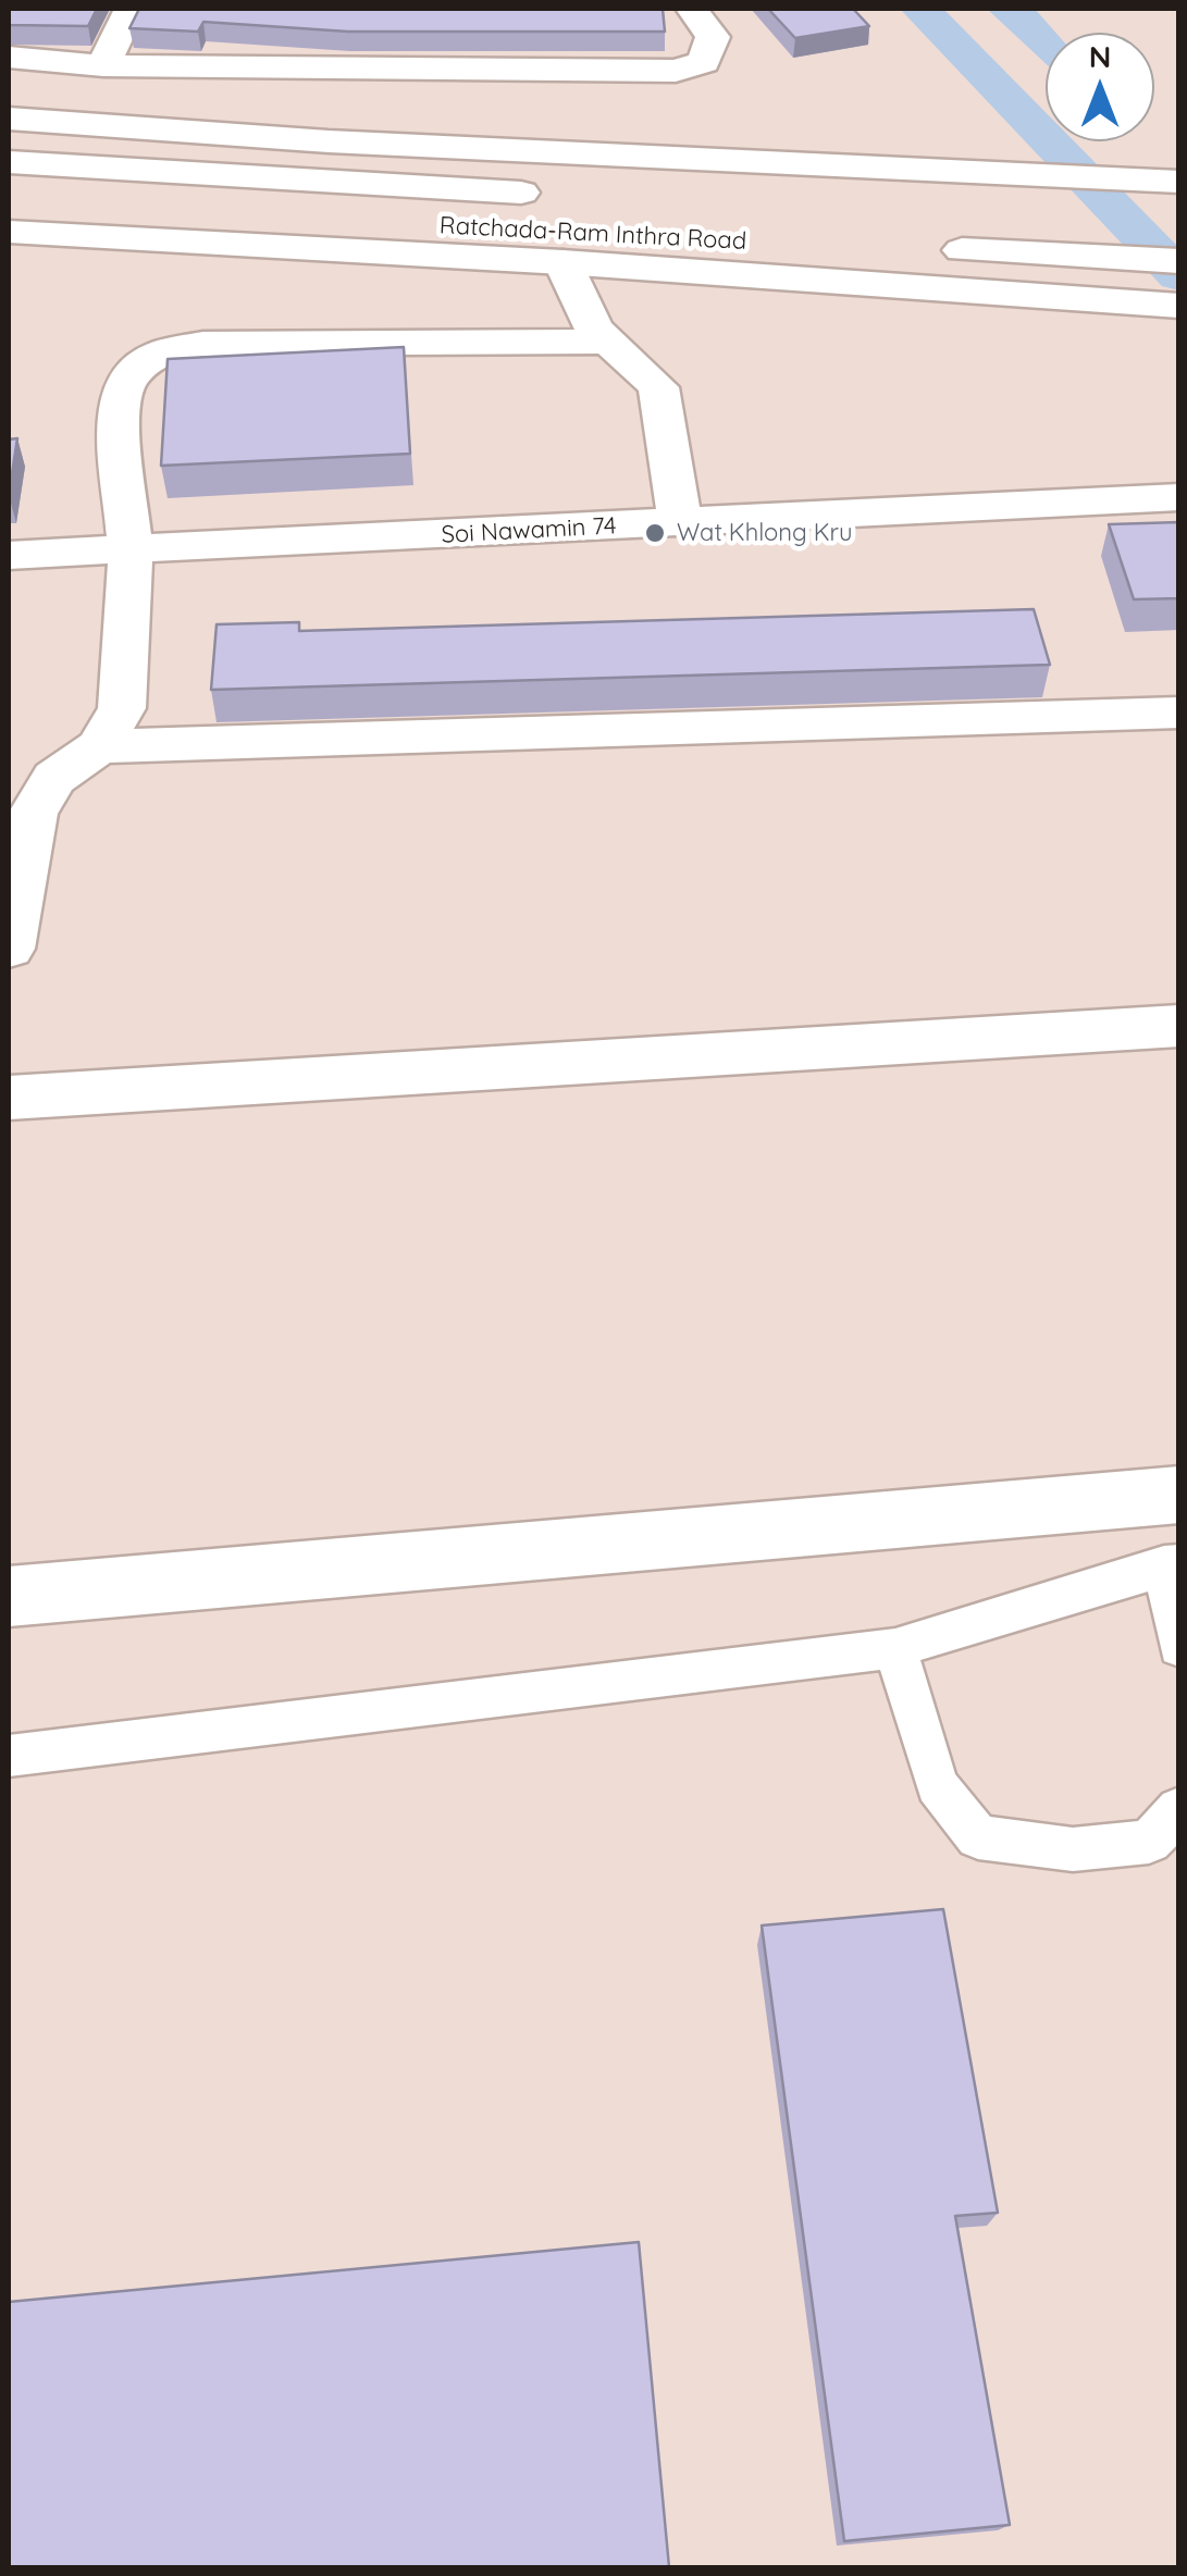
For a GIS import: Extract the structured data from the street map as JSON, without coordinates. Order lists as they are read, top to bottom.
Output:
{
  "streets": {
    "street": ["Ratchada-Ram Inthra Road", "Soi Nawamin 74"]
  },
  "places": ["Wat Khlong Kru"],
  "north": "top"
}
